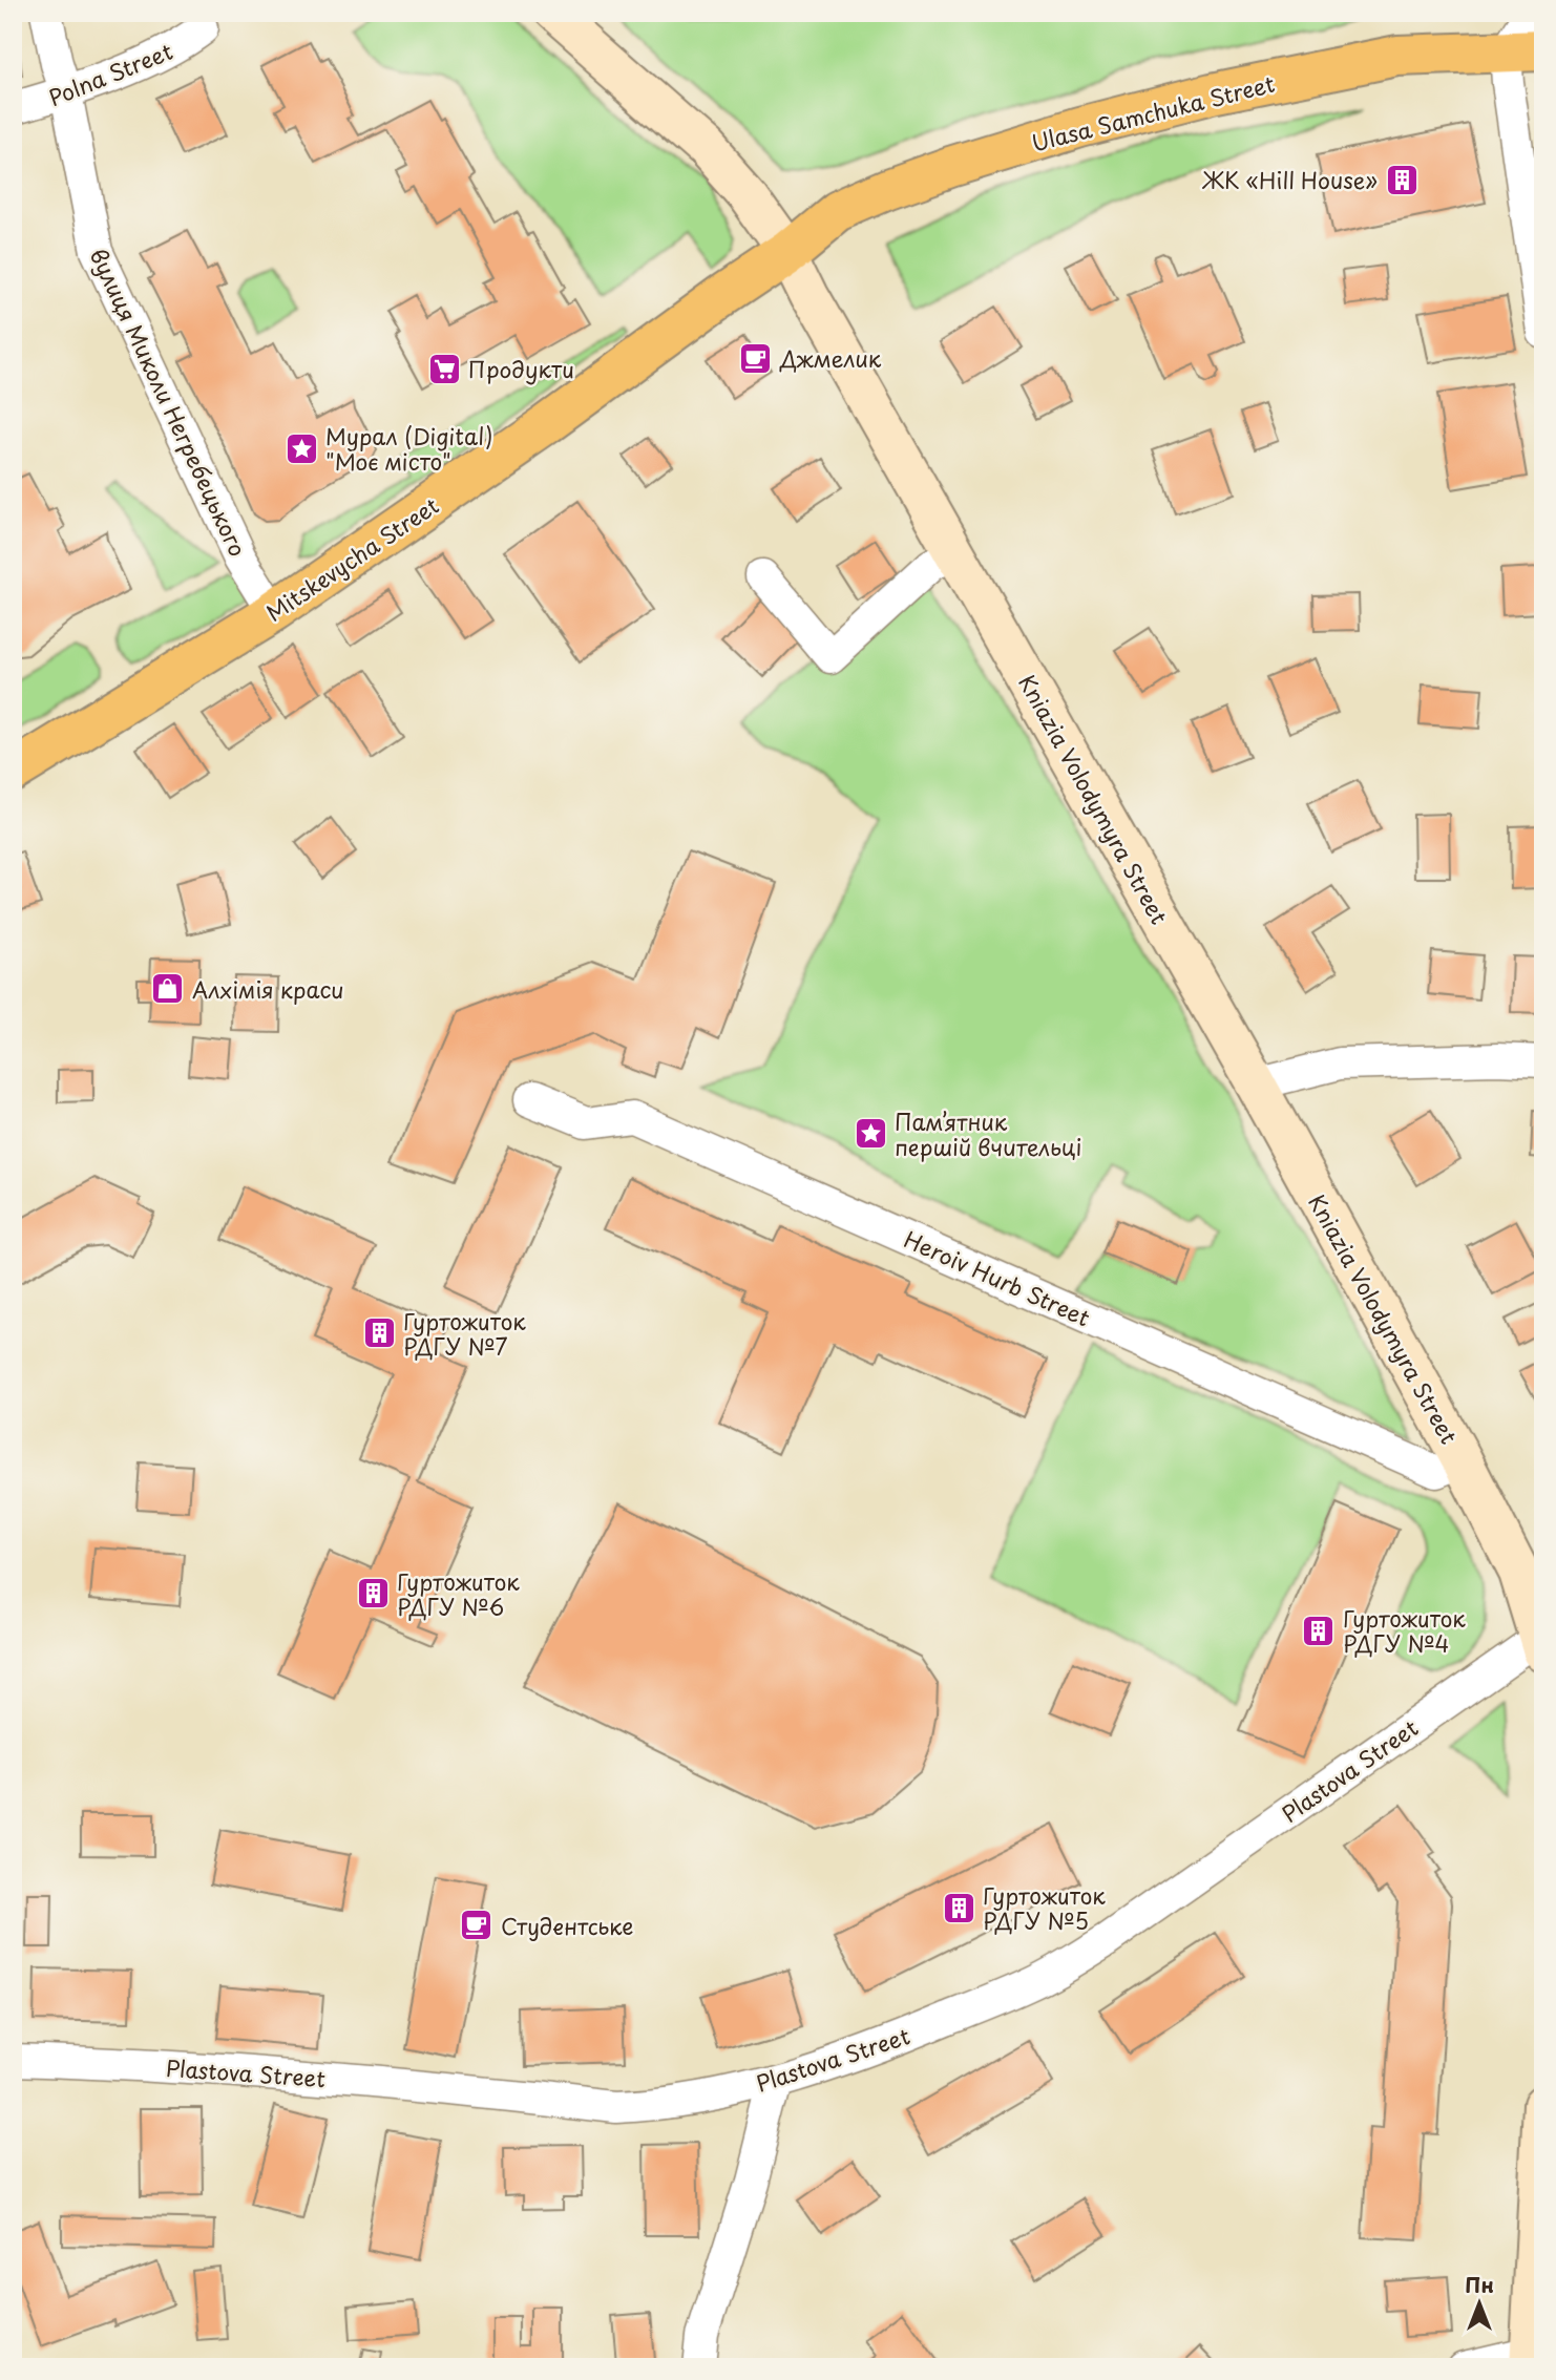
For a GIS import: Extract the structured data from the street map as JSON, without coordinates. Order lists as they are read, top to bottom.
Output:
{
  "streets": {
    "main road": ["Ulasa Samchuka Street", "Mitskevycha Street"],
    "street": [
      "Polna Street",
      "вулиця Миколи Негребецького",
      "Kniazia Volodymyra Street",
      "Heroiv Hurb Street",
      "Plastova Street"
    ]
  },
  "crossings": [
    ["Polna Street", "вулиця Миколи Негребецького"],
    ["Ulasa Samchuka Street", "Mitskevycha Street"],
    ["Ulasa Samchuka Street", "Kniazia Volodymyra Street"],
    ["вулиця Миколи Негребецького", "Mitskevycha Street"],
    ["Mitskevycha Street", "Kniazia Volodymyra Street"],
    ["Kniazia Volodymyra Street", "Heroiv Hurb Street"],
    ["Kniazia Volodymyra Street", "Plastova Street"]
  ],
  "places": {
    "building": [
      "ЖК «Hill House»",
      "Гуртожиток РДГУ №7",
      "Гуртожиток РДГУ №6",
      "Гуртожиток РДГУ №4",
      "Гуртожиток РДГУ №5"
    ],
    "cafe": ["Джмелик", "Студентське"],
    "supermarket": ["Продукти"],
    "place": ["Мурал (Digital) \"Моє місто\"", "Пам’ятник першій вчительці"],
    "shop": ["Алхімія краси"]
  },
  "north": "top"
}
